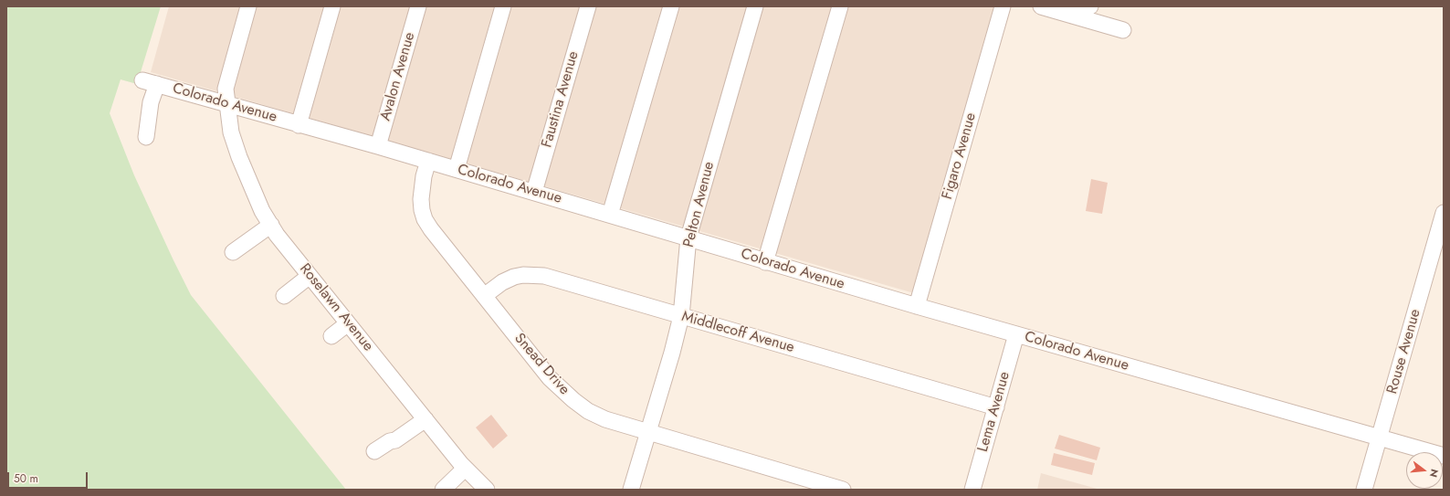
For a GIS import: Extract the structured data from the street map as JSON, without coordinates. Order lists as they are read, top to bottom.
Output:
{
  "streets": {
    "street": [
      "Avalon Avenue",
      "Faustina Avenue",
      "Colorado Avenue",
      "Figaro Avenue",
      "Pelton Avenue",
      "Roselawn Avenue",
      "Middlecoff Avenue",
      "Rouse Avenue",
      "Snead Drive",
      "Lema Avenue"
    ]
  },
  "crossings": [
    ["Avalon Avenue", "Colorado Avenue"],
    ["Faustina Avenue", "Colorado Avenue"],
    ["Colorado Avenue", "Figaro Avenue"],
    ["Colorado Avenue", "Pelton Avenue"],
    ["Colorado Avenue", "Roselawn Avenue"],
    ["Colorado Avenue", "Rouse Avenue"],
    ["Colorado Avenue", "Snead Drive"],
    ["Colorado Avenue", "Lema Avenue"],
    ["Pelton Avenue", "Middlecoff Avenue"],
    ["Pelton Avenue", "Snead Drive"],
    ["Middlecoff Avenue", "Snead Drive"],
    ["Middlecoff Avenue", "Lema Avenue"]
  ],
  "scale_bar": "50 m",
  "north": "right"
}
